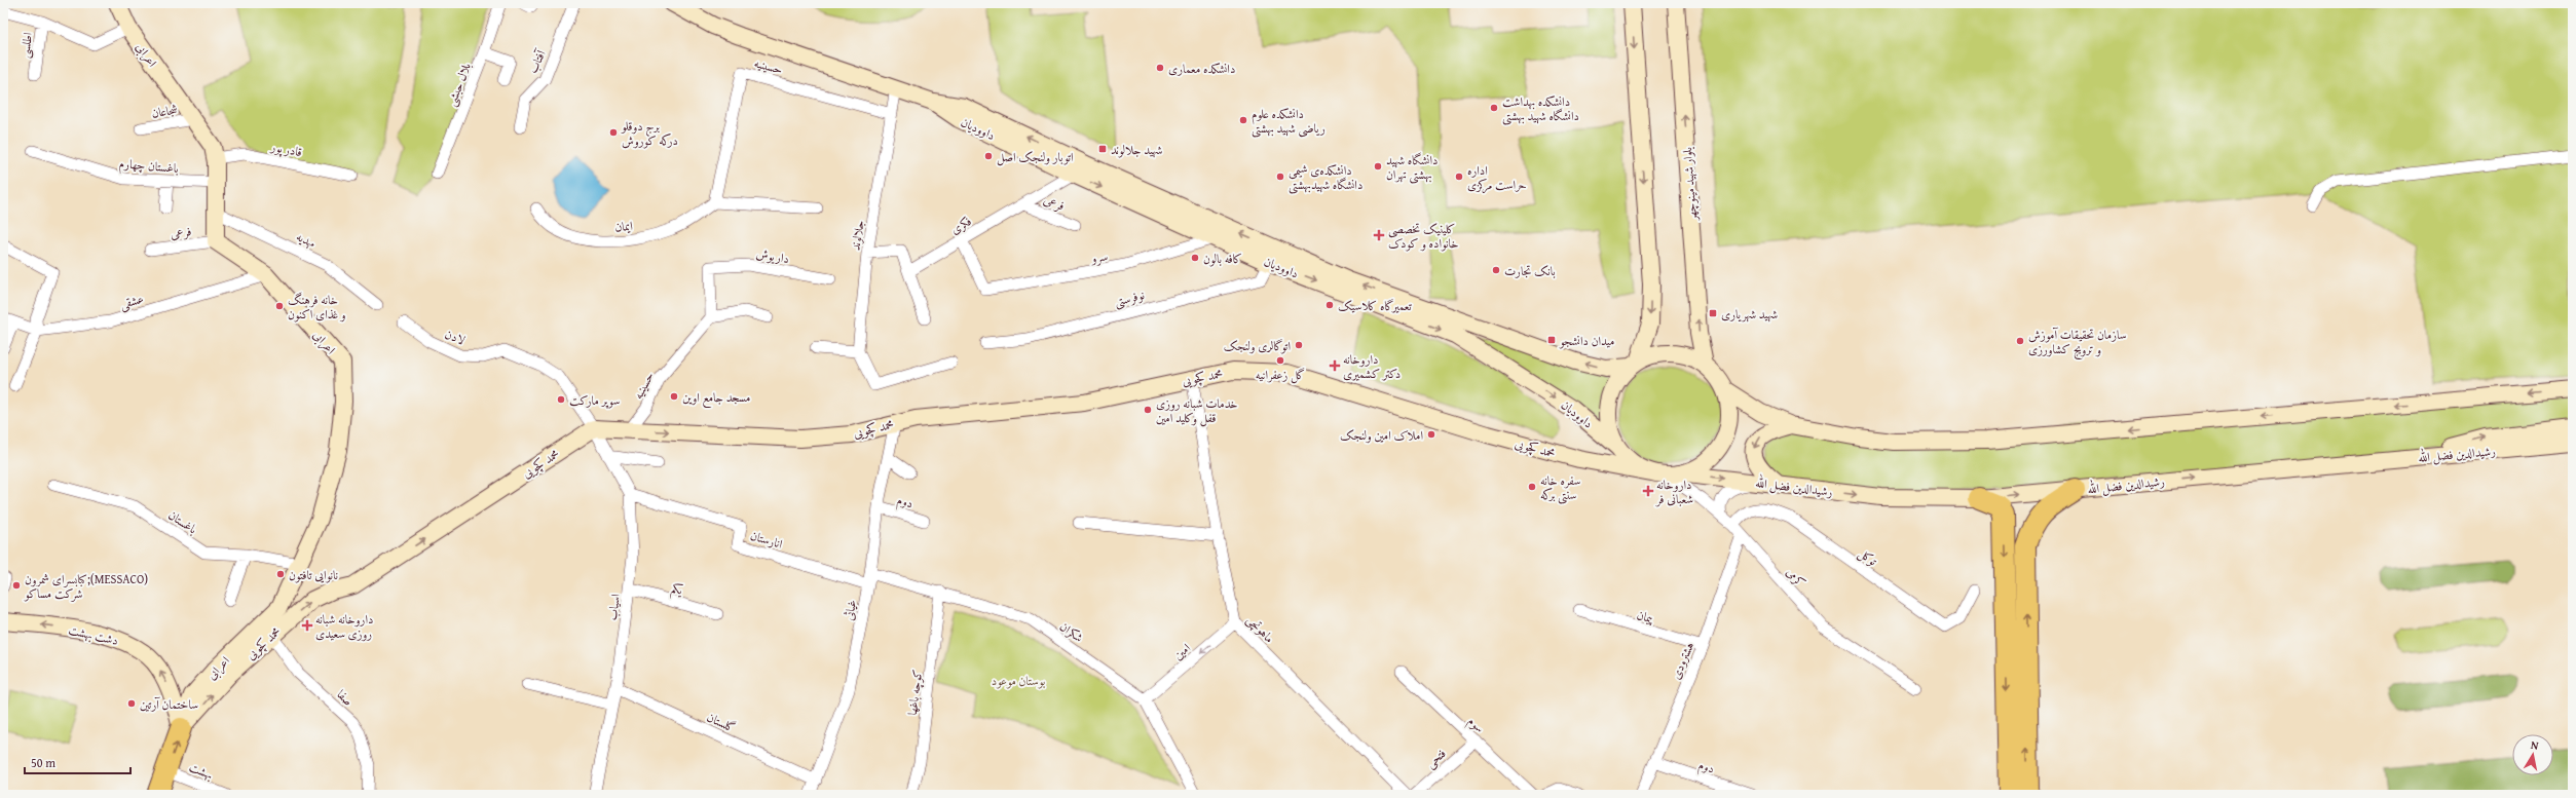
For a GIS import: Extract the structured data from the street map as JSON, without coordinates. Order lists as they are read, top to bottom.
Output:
{
  "streets": {
    "main road": [
      "اعرابی",
      "داوودیان",
      "بلوار شهید مینوچهر",
      "محمد کچویی",
      "رشیدالدین فضل الله",
      "دشت بهشت"
    ],
    "street": [
      "اطلسی",
      "آفتاب",
      "حسینیه",
      "بلال حبشی",
      "شجاعان",
      "قادر پور",
      "باغستان چهارم",
      "فرعی",
      "فکری",
      "ایمان",
      "جلالوند",
      "مهدیه",
      "داریوش",
      "سرو",
      "نوفرستی",
      "عشقی",
      "لادن",
      "دوم",
      "باغستان",
      "انارستان",
      "توکل",
      "کرمی",
      "یکم",
      "اسیاب",
      "غیاثی",
      "پیمان",
      "ماهوتچی",
      "شکران",
      "امین",
      "هشترودی",
      "کوچه باغها",
      "صفا",
      "گلستان",
      "سوم",
      "فتحی",
      "بهشت"
    ]
  },
  "crossings": [
    ["اعرابی", "شجاعان"],
    ["اعرابی", "قادر پور"],
    ["اعرابی", "باغستان چهارم"],
    ["اعرابی", "فرعی"],
    ["اعرابی", "مهدیه"],
    ["اعرابی", "عشقی"],
    ["اعرابی", "محمد کچویی"],
    ["اعرابی", "باغستان"],
    ["اعرابی", "دشت بهشت"],
    ["حسینیه", "ایمان"],
    ["حسینیه", "جلالوند"],
    ["حسینیه", "داریوش"],
    ["حسینیه", "محمد کچویی"],
    ["داوودیان", "بلوار شهید مینوچهر"],
    ["داوودیان", "فکری"],
    ["داوودیان", "جلالوند"],
    ["داوودیان", "سرو"],
    ["داوودیان", "نوفرستی"],
    ["داوودیان", "محمد کچویی"],
    ["داوودیان", "رشیدالدین فضل الله"],
    ["داوودیان", "کرمی"],
    ["بلوار شهید مینوچهر", "محمد کچویی"],
    ["بلوار شهید مینوچهر", "رشیدالدین فضل الله"],
    ["بلوار شهید مینوچهر", "کرمی"],
    ["فرعی", "فکری"],
    ["فکری", "سرو"],
    ["لادن", "محمد کچویی"],
    ["لادن", "اسیاب"],
    ["محمد کچویی", "رشیدالدین فضل الله"],
    ["محمد کچویی", "کرمی"],
    ["محمد کچویی", "اسیاب"],
    ["محمد کچویی", "غیاثی"],
    ["محمد کچویی", "ماهوتچی"],
    ["محمد کچویی", "دشت بهشت"],
    ["محمد کچویی", "صفا"],
    ["رشیدالدین فضل الله", "کرمی"],
    ["دوم", "غیاثی"],
    ["دوم", "هشترودی"],
    ["انارستان", "اسیاب"],
    ["انارستان", "غیاثی"],
    ["انارستان", "شکران"],
    ["توکل", "کرمی"],
    ["کرمی", "هشترودی"],
    ["یکم", "اسیاب"],
    ["اسیاب", "گلستان"],
    ["غیاثی", "شکران"],
    ["غیاثی", "گلستان"],
    ["پیمان", "هشترودی"],
    ["ماهوتچی", "امین"],
    ["شکران", "امین"],
    ["شکران", "کوچه باغها"],
    ["سوم", "فتحی"]
  ],
  "one_way": ["محمد کچویی", "دشت بهشت", "امین"],
  "parks": ["بوستان موعود"],
  "places": {
    "other": [
      "دانشکده معماری",
      "دانشکده بهداشت دانشگاه شهید بهشتی",
      "دانشکده علوم ریاضی شهید بهشتی",
      "برج دوقلو درکه کوروش",
      "اتوبار ولنجک اصل",
      "دانشگاه شهید بهشتی تهران",
      "دانشکده‌ی شیمی دانشگاه شهیدبهشتی",
      "اداره حراست مرکزی",
      "کافه بالون",
      "بانک تجارت",
      "تعمیرگاه کلاسیک",
      "خانه فرهنگ و غذای اکنون",
      "سازمان تحقیقات آموزش و ترویج کشاورزی",
      "اتوگالری ولنجک",
      "گل زعفرانیه",
      "مسجد جامع اوین",
      "سوپر مارکت",
      "خدمات شبانه روزی قفل وکلید امین",
      "املاک امین ولنجک",
      "سفره خانه سنتی برکه",
      "نانوایی تافتون",
      "کبابسرای شمرون;(MESSACO) شرکت مساکو",
      "ساختمان آرتین"
    ],
    "transit": ["شهید جلالوند", "شهید شهریاری", "میدان دانشجو"],
    "health": [
      "کلینیک تخصصی خانواده و کودک",
      "داروخانه دکتر کشمیری",
      "داروخانه شعبانی فر",
      "داروخانه شبانه روزی سعیدی"
    ]
  },
  "scale_bar": "50 m",
  "north": "top"
}
